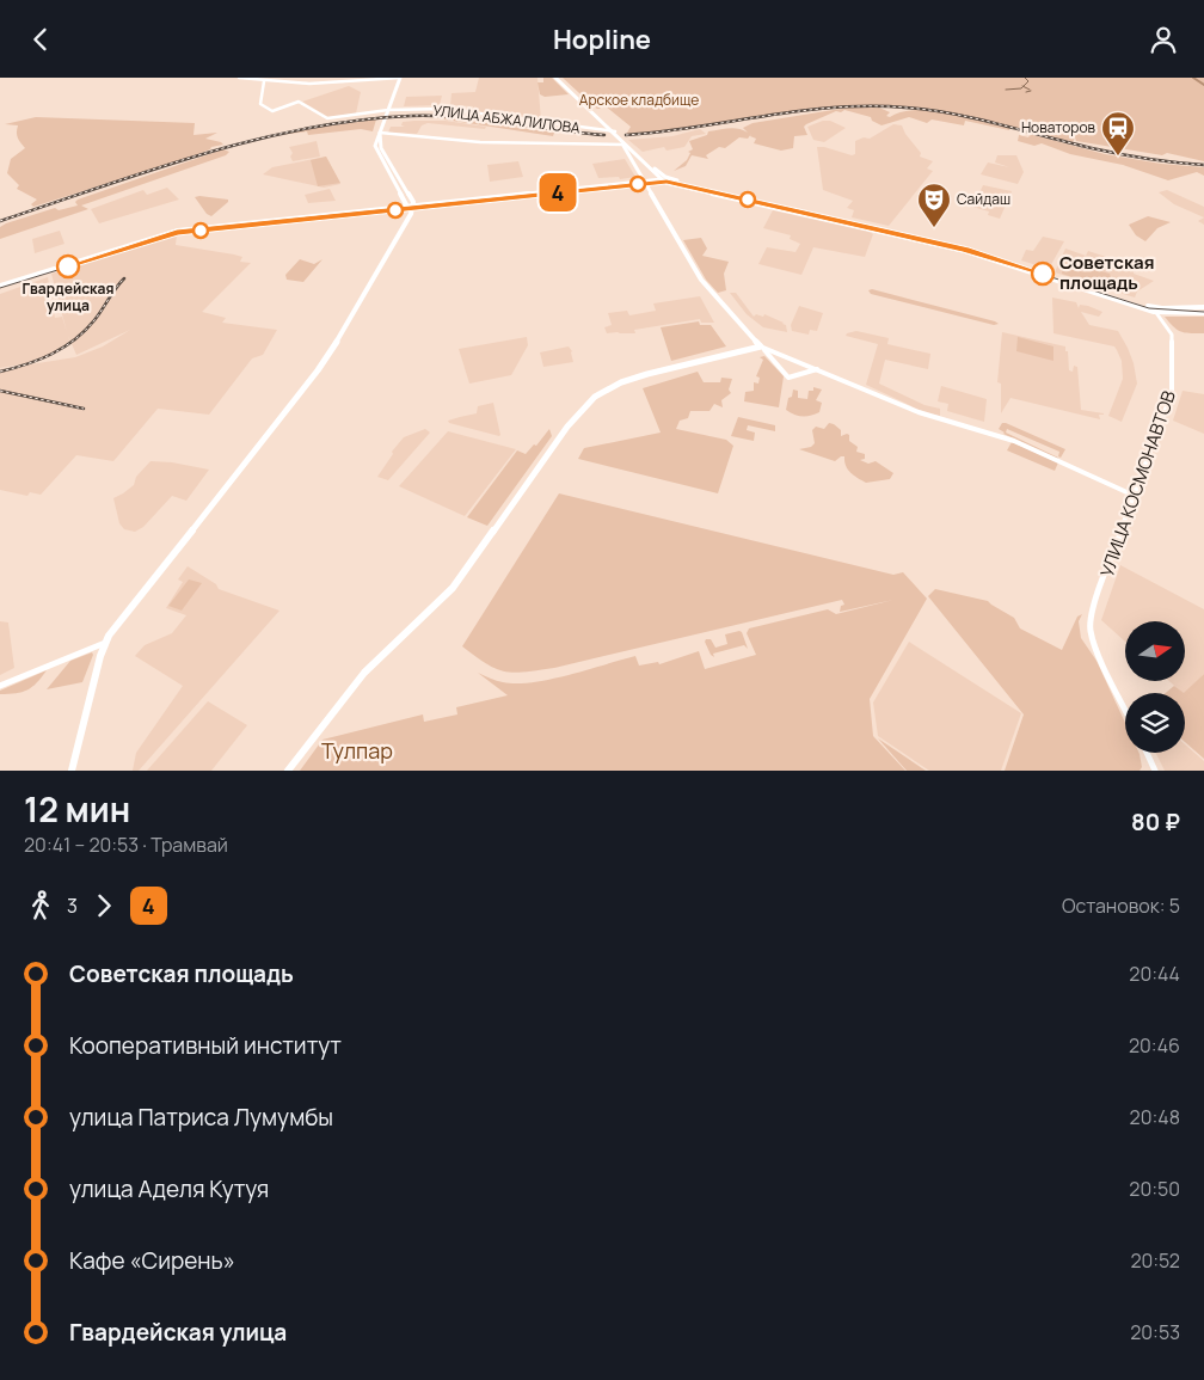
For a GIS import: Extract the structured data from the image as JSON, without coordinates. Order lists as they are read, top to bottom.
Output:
{
  "streets": {
    "street": ["УЛИЦА АБЖАЛИЛОВА", "УЛИЦА КОСМОНАВТОВ"]
  },
  "parks": ["Арское кладбище", "Тулпар"],
  "places": {
    "station": ["Новаторов"],
    "theatre": ["Сайдаш"],
    "other": ["Гвардейская улица", "Советская площадь"]
  },
  "lines": ["tram line 4"],
  "north": "right",
  "page": {
    "header": "Hopline",
    "on_map": "4",
    "heading": ["12 мин", "20:41 – 20:53 · Трамвай", "80 ₽"],
    "legs": ["3", "4", "Остановок: 5"],
    "list": [
      {
        "name": "Советская площадь",
        "value": "20:44"
      },
      {
        "name": "Кооперативный институт",
        "value": "20:46"
      },
      {
        "name": "улица Патриса Лумумбы",
        "value": "20:48"
      },
      {
        "name": "улица Аделя Кутуя",
        "value": "20:50"
      },
      {
        "name": "Кафе «Сирень»",
        "value": "20:52"
      },
      {
        "name": "Гвардейская улица",
        "value": "20:53"
      }
    ]
  }
}
